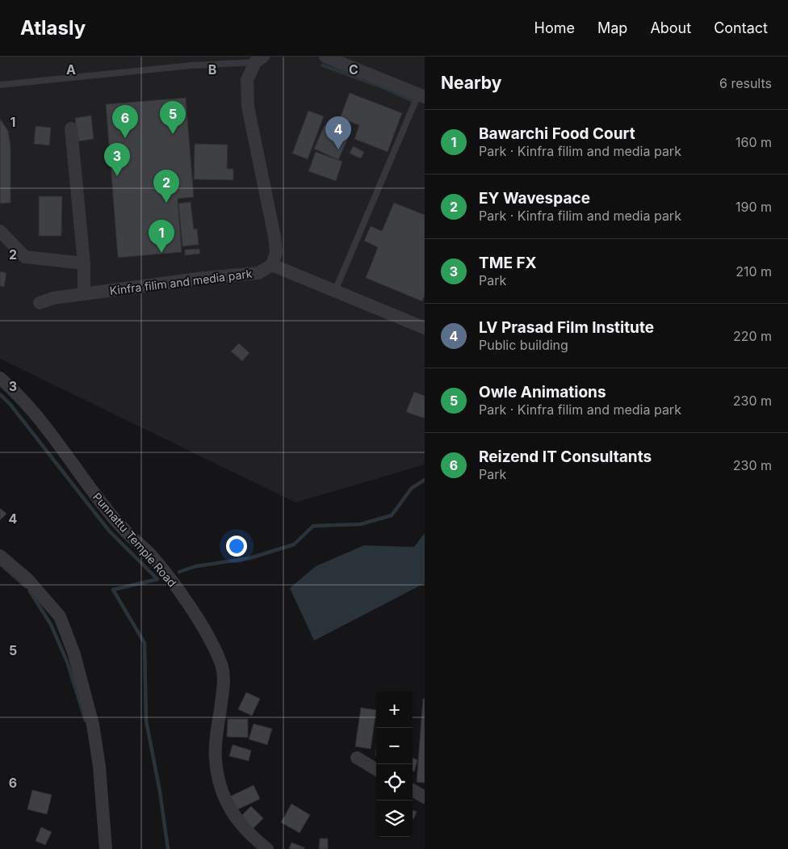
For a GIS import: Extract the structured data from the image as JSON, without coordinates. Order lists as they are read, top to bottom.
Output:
{
  "streets": {
    "street": ["Kinfra filim and media park", "Punnattu Temple Road"]
  },
  "page": {
    "header": "Atlasly",
    "nav": [
      "Home",
      "Map",
      "About",
      "Contact"
    ],
    "heading": ["Nearby", "6 results"],
    "pins": [
      "5",
      "6",
      "4",
      "3",
      "2",
      "1"
    ],
    "list": [
      {
        "mark": "1",
        "name": "Bawarchi Food Court",
        "note": "Park · Kinfra filim and media park",
        "value": "160 m"
      },
      {
        "mark": "2",
        "name": "EY Wavespace",
        "note": "Park · Kinfra filim and media park",
        "value": "190 m"
      },
      {
        "mark": "3",
        "name": "TME FX",
        "note": "Park",
        "value": "210 m"
      },
      {
        "mark": "4",
        "name": "LV Prasad Film Institute",
        "note": "Public building",
        "value": "220 m"
      },
      {
        "mark": "5",
        "name": "Owle Animations",
        "note": "Park · Kinfra filim and media park",
        "value": "230 m"
      },
      {
        "mark": "6",
        "name": "Reizend IT Consultants",
        "note": "Park",
        "value": "230 m"
      }
    ],
    "map_buttons": ["+", "−"]
  },
  "grid": {
    "columns": ["A", "B", "C"],
    "rows": [
      "1",
      "2",
      "3",
      "4",
      "5",
      "6"
    ]
  }
}
